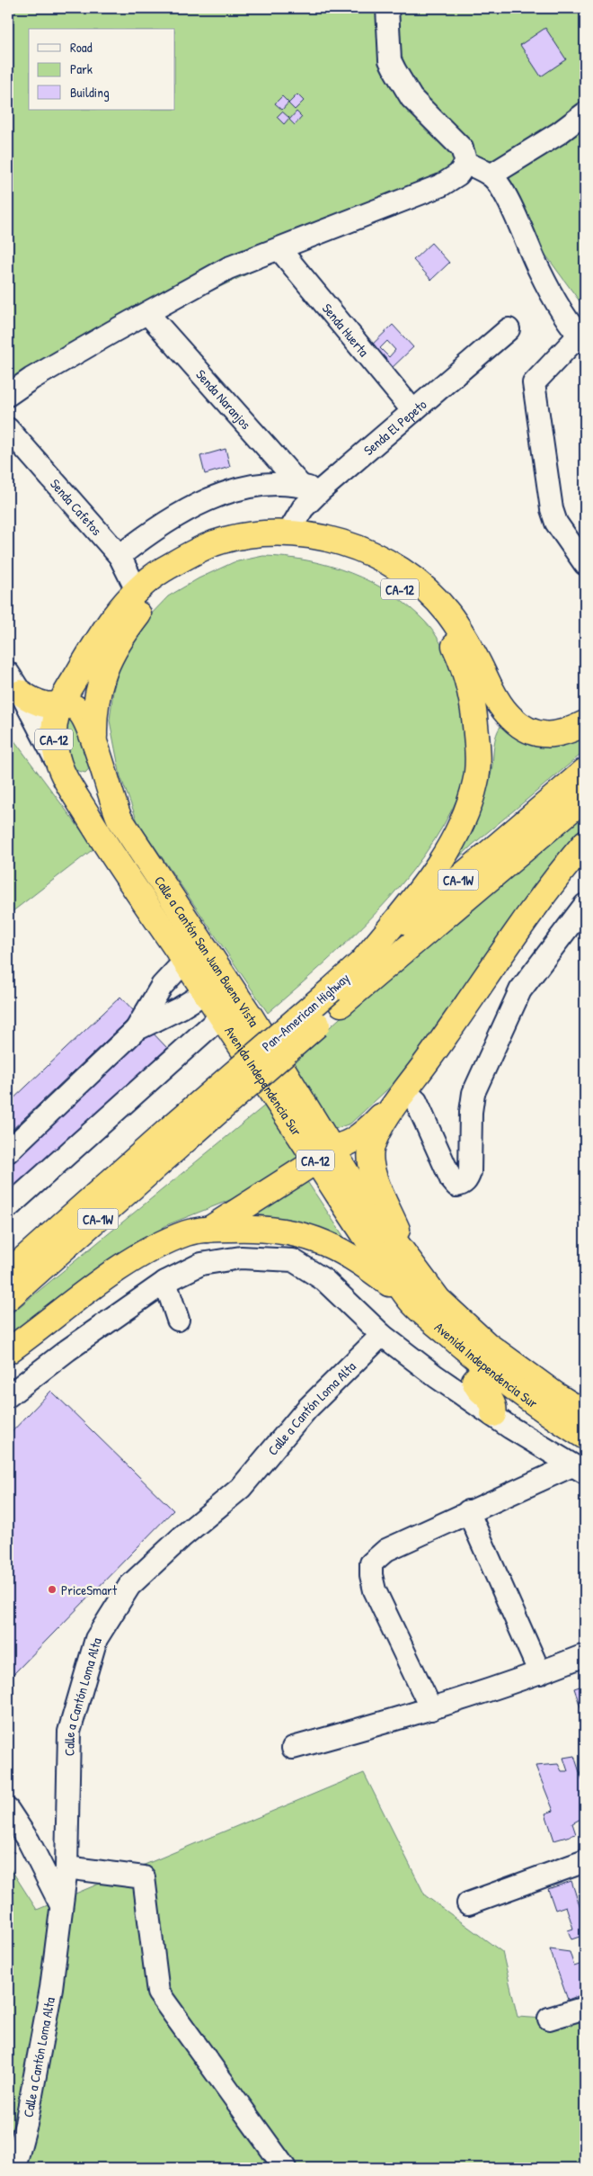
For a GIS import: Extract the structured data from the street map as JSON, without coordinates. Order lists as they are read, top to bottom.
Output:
{
  "streets": {
    "highway": [
      "CA-12",
      "CA-1W",
      "Calle a Cantón San Juan Buena Vista",
      "Pan-American Highway",
      "Avenida Independencia Sur"
    ],
    "street": [
      "Senda Huerta",
      "Senda Naranjos",
      "Senda El Pepeto",
      "Senda Cafetos",
      "Calle a Cantón Loma Alta"
    ]
  },
  "crossings": [
    ["Senda Huerta", "Senda El Pepeto"],
    ["Senda El Pepeto", "CA-12"],
    ["Senda Cafetos", "CA-12"],
    ["CA-12", "Calle a Cantón San Juan Buena Vista"],
    ["CA-12", "Pan-American Highway"],
    ["CA-12", "Avenida Independencia Sur"],
    ["Calle a Cantón San Juan Buena Vista", "Avenida Independencia Sur"]
  ],
  "places": ["PriceSmart"],
  "legend": ["Road", "Park", "Building"]
}
